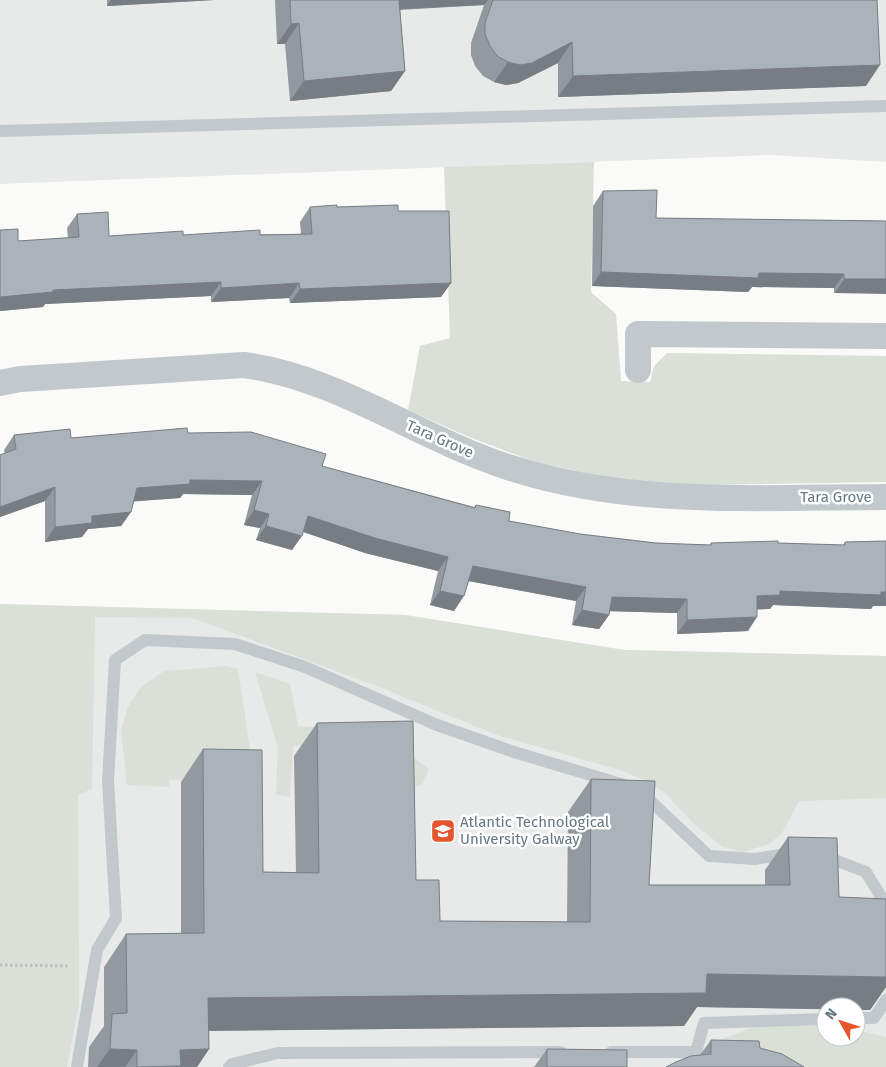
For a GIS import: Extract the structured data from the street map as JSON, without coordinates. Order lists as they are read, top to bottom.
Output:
{
  "streets": {
    "street": ["Tara Grove"]
  },
  "places": {
    "school or university": ["Atlantic Technological University Galway"]
  },
  "north": "top left"
}
